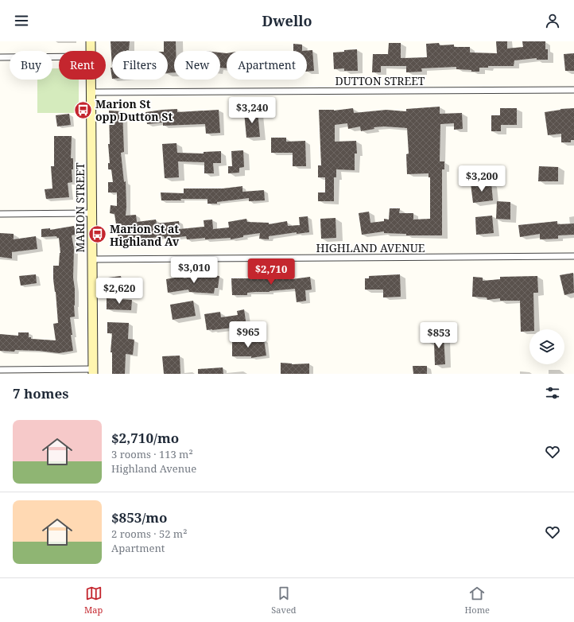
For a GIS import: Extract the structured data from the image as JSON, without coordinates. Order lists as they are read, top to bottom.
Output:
{
  "streets": {
    "main road": ["MARION STREET"],
    "street": ["DUTTON STREET", "HIGHLAND AVENUE"]
  },
  "crossings": [
    ["DUTTON STREET", "MARION STREET"],
    ["MARION STREET", "HIGHLAND AVENUE"]
  ],
  "places": {
    "bus stop": ["Marion St opp Dutton St", "Marion St at Highland Av"]
  },
  "page": {
    "header": "Dwello",
    "chip": [
      "Buy",
      "Rent",
      "Filters",
      "New",
      "Apartment"
    ],
    "price": [
      "$3,240",
      "$3,200",
      "$3,010",
      "$2,710",
      "$2,620",
      "$965",
      "$853"
    ],
    "heading": "7 homes",
    "list": [
      {
        "name": "$2,710/mo",
        "note": "3 rooms · 113 m² · Highland Avenue"
      },
      {
        "name": "$853/mo",
        "note": "2 rooms · 52 m² · Apartment"
      }
    ],
    "tabs": ["Map", "Saved", "Home"]
  }
}
